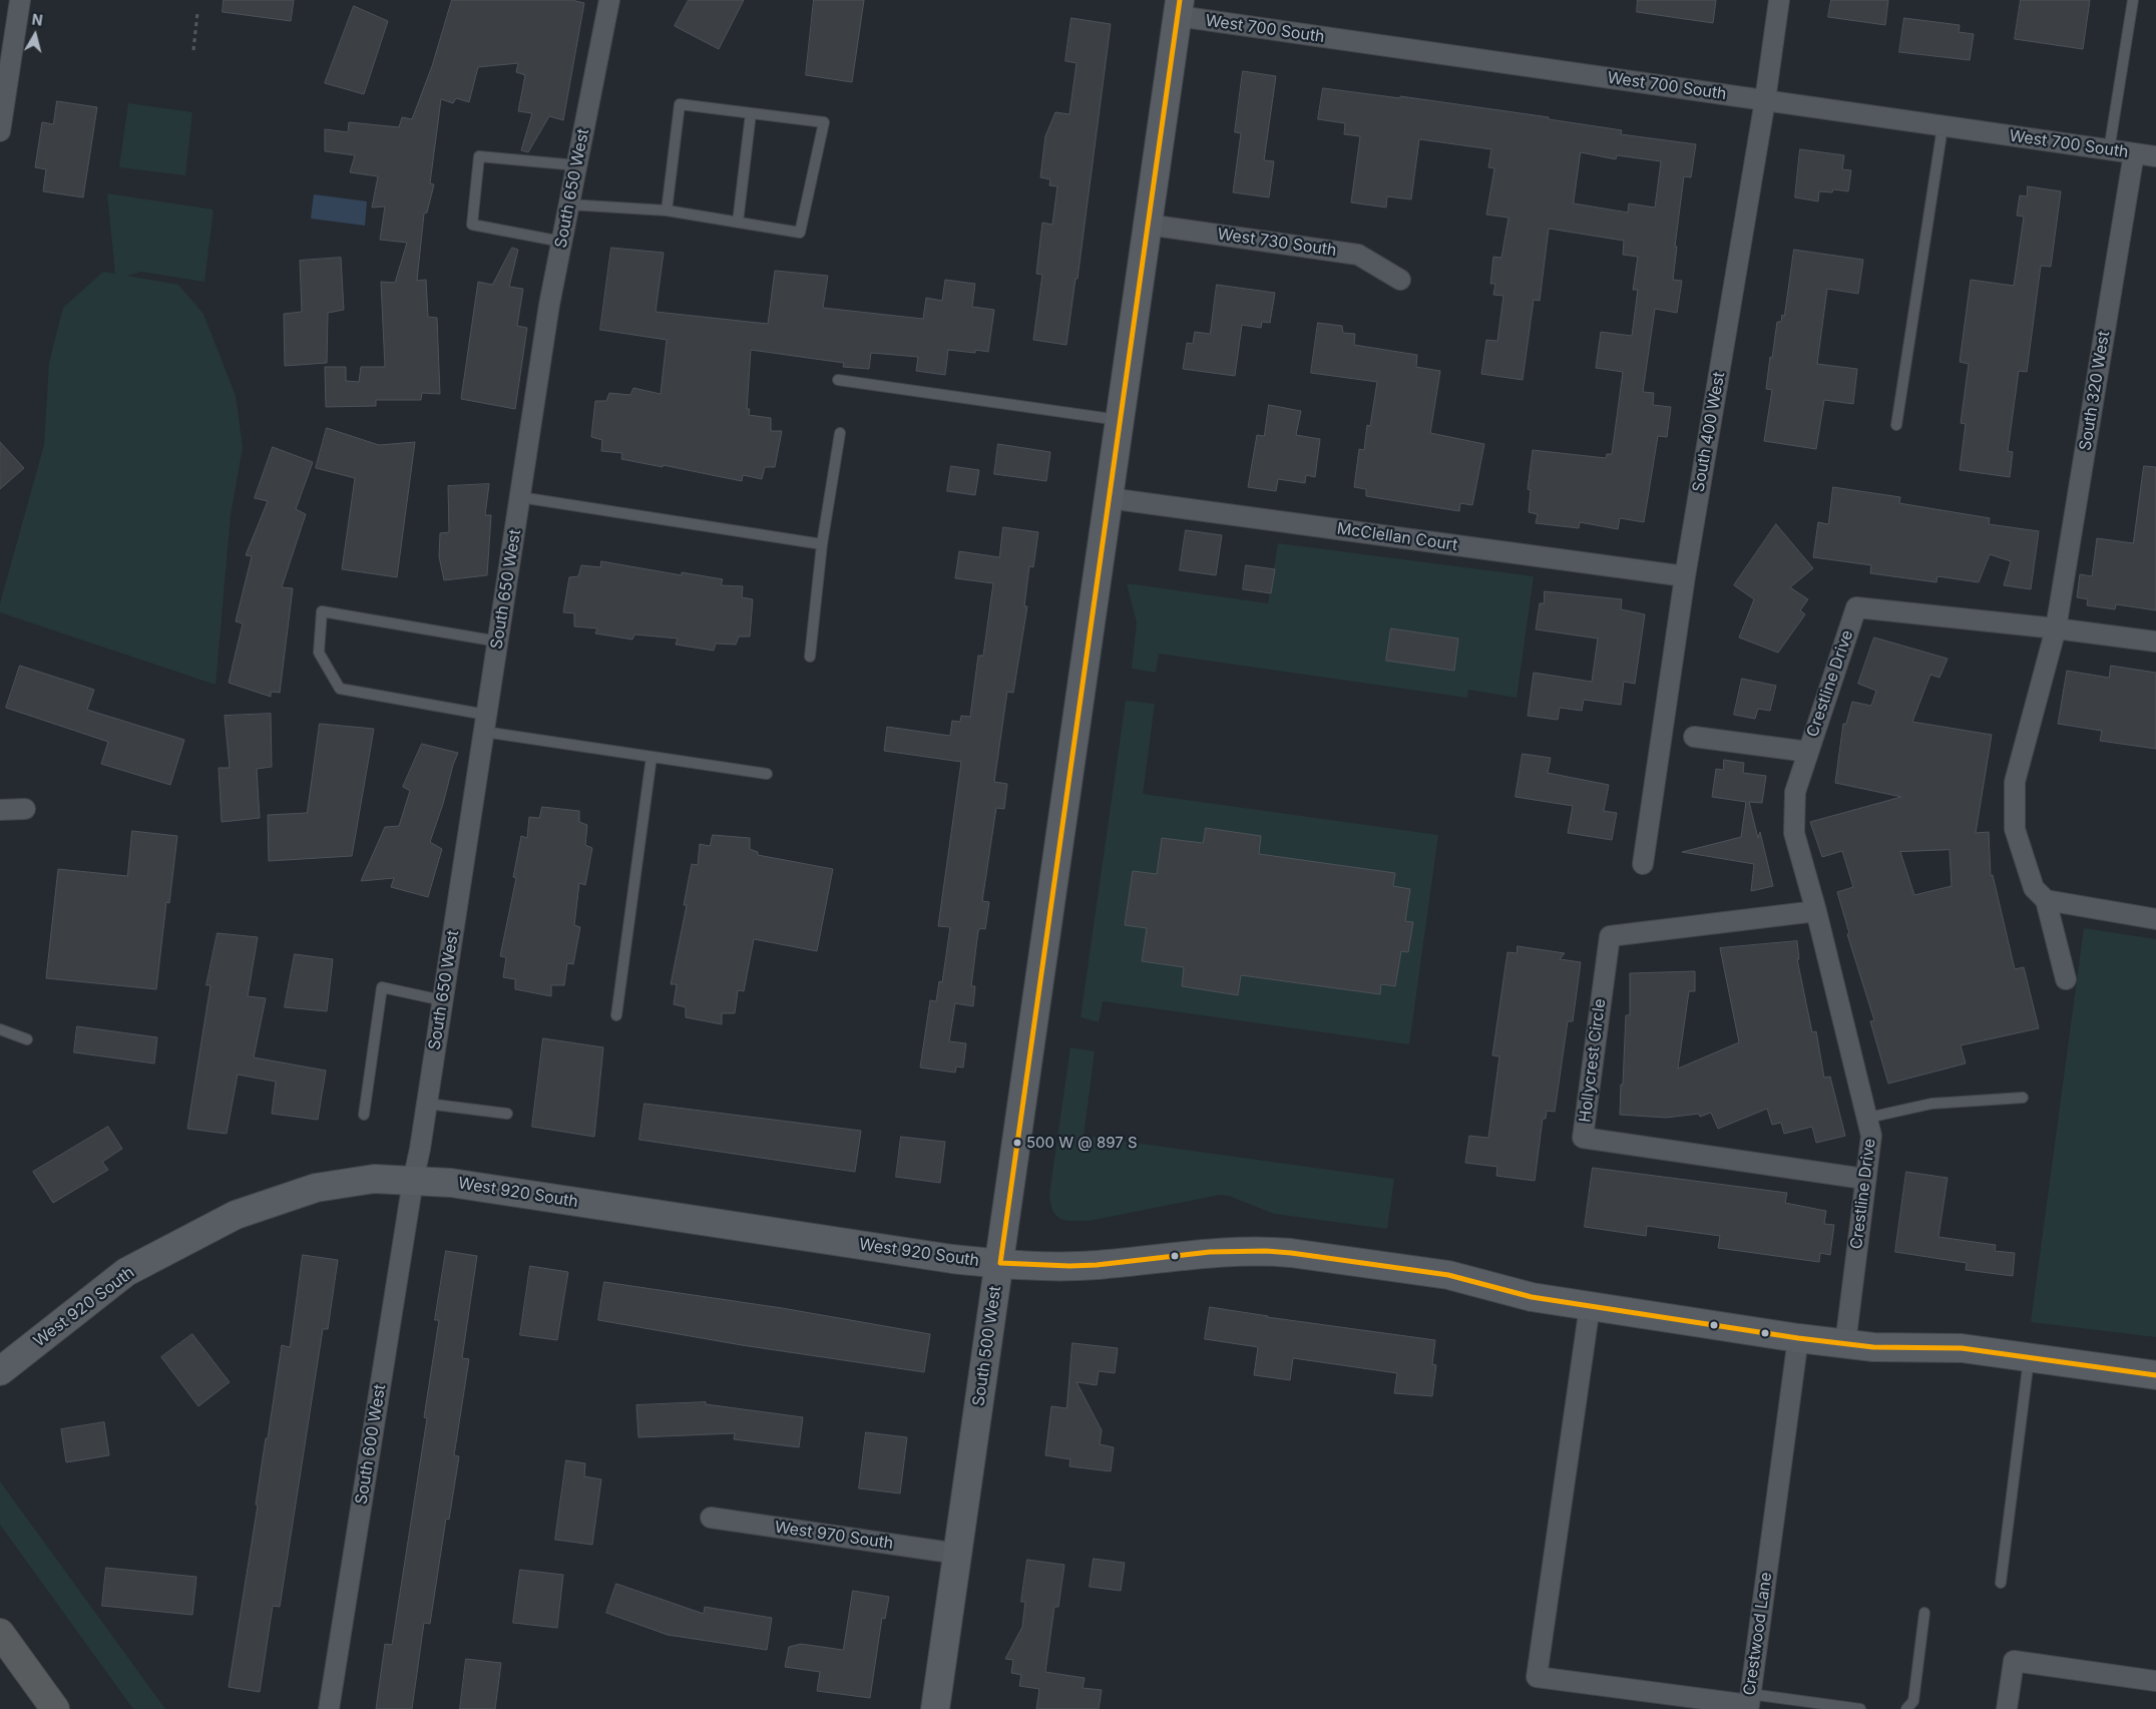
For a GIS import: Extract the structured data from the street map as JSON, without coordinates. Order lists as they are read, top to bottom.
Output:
{
  "streets": {
    "street": [
      "West 700 South",
      "South 650 West",
      "West 730 South",
      "South 320 West",
      "South 400 West",
      "McClellan Court",
      "Crestline Drive",
      "Hollycrest Circle",
      "West 920 South",
      "South 500 West",
      "South 600 West",
      "West 970 South",
      "Crestwood Lane"
    ]
  },
  "crossings": [
    ["West 700 South", "South 320 West"],
    ["West 700 South", "South 400 West"],
    ["West 700 South", "South 500 West"],
    ["South 650 West", "West 920 South"],
    ["South 650 West", "South 600 West"],
    ["West 730 South", "South 500 West"],
    ["South 320 West", "Crestline Drive"],
    ["South 400 West", "McClellan Court"],
    ["McClellan Court", "South 500 West"],
    ["Crestline Drive", "Hollycrest Circle"],
    ["Crestline Drive", "West 920 South"],
    ["West 920 South", "South 500 West"],
    ["West 920 South", "South 600 West"],
    ["West 920 South", "Crestwood Lane"],
    ["South 500 West", "West 970 South"]
  ],
  "places": ["500 W @ 897 S"],
  "north": "top"
}
